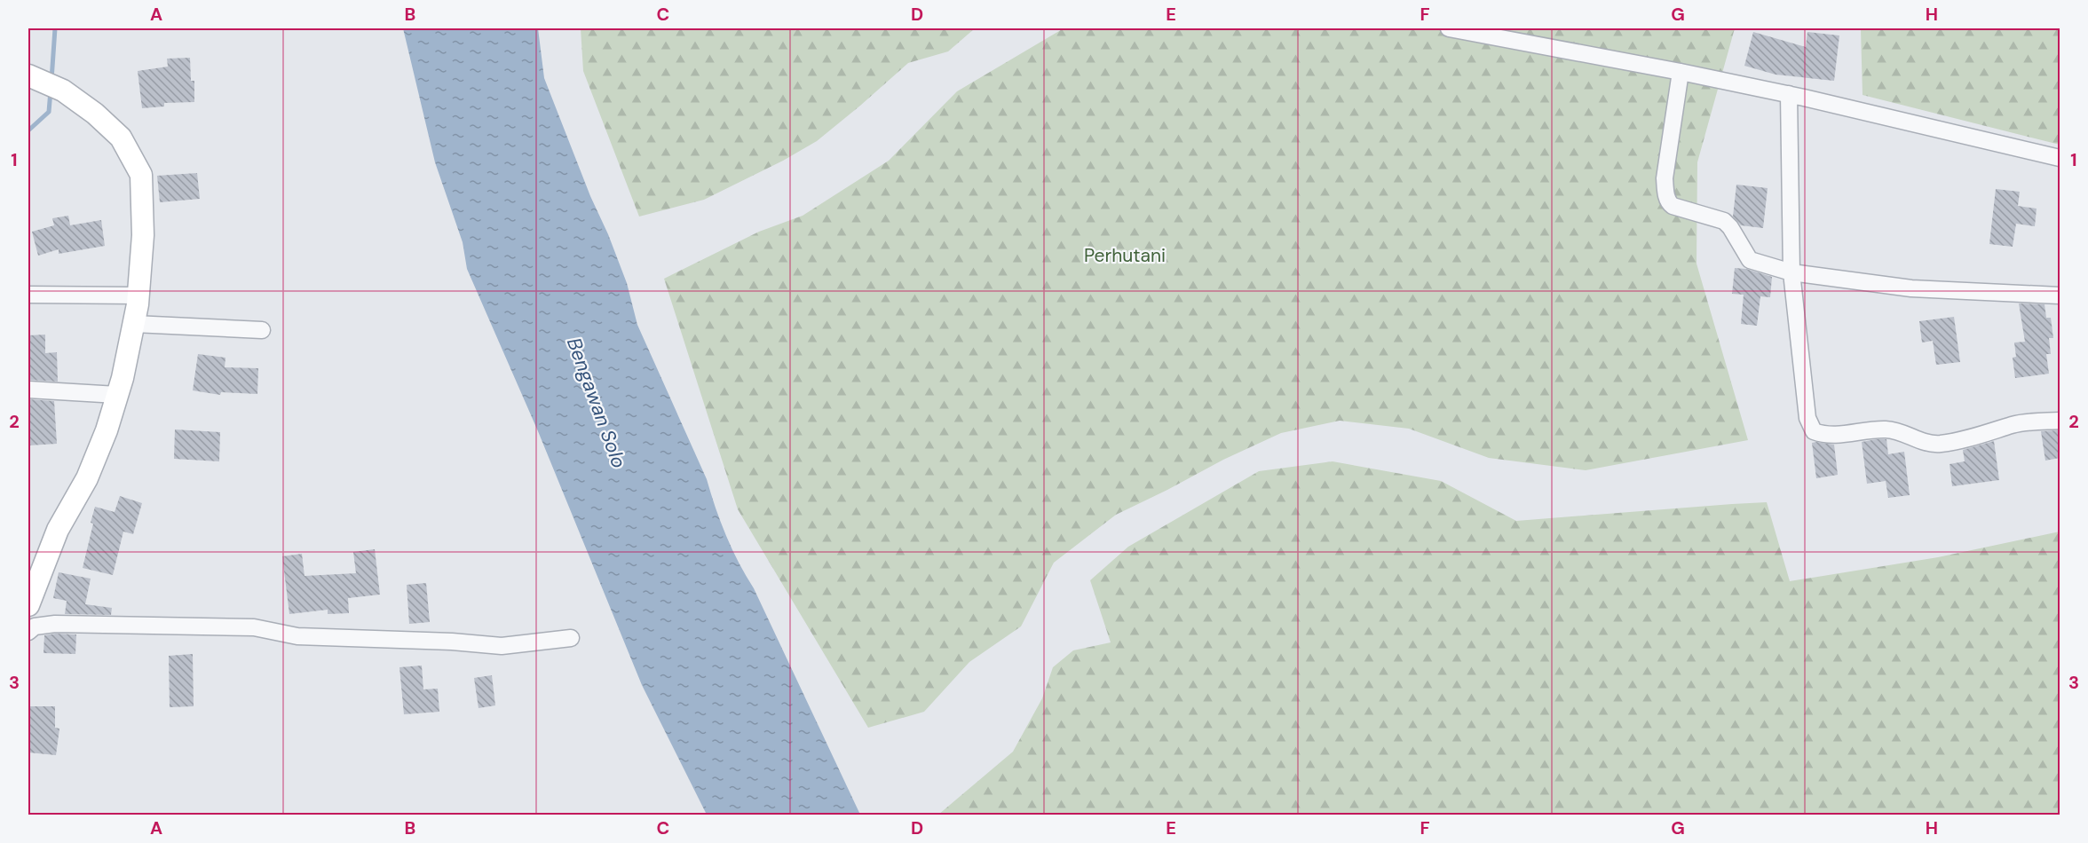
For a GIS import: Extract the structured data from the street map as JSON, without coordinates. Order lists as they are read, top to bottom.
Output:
{
  "water": ["Bengawan Solo"],
  "parks": ["Perhutani"],
  "grid": {
    "columns": [
      "A",
      "B",
      "C",
      "D",
      "E",
      "F",
      "G",
      "H"
    ],
    "rows": ["1", "2", "3"]
  }
}
